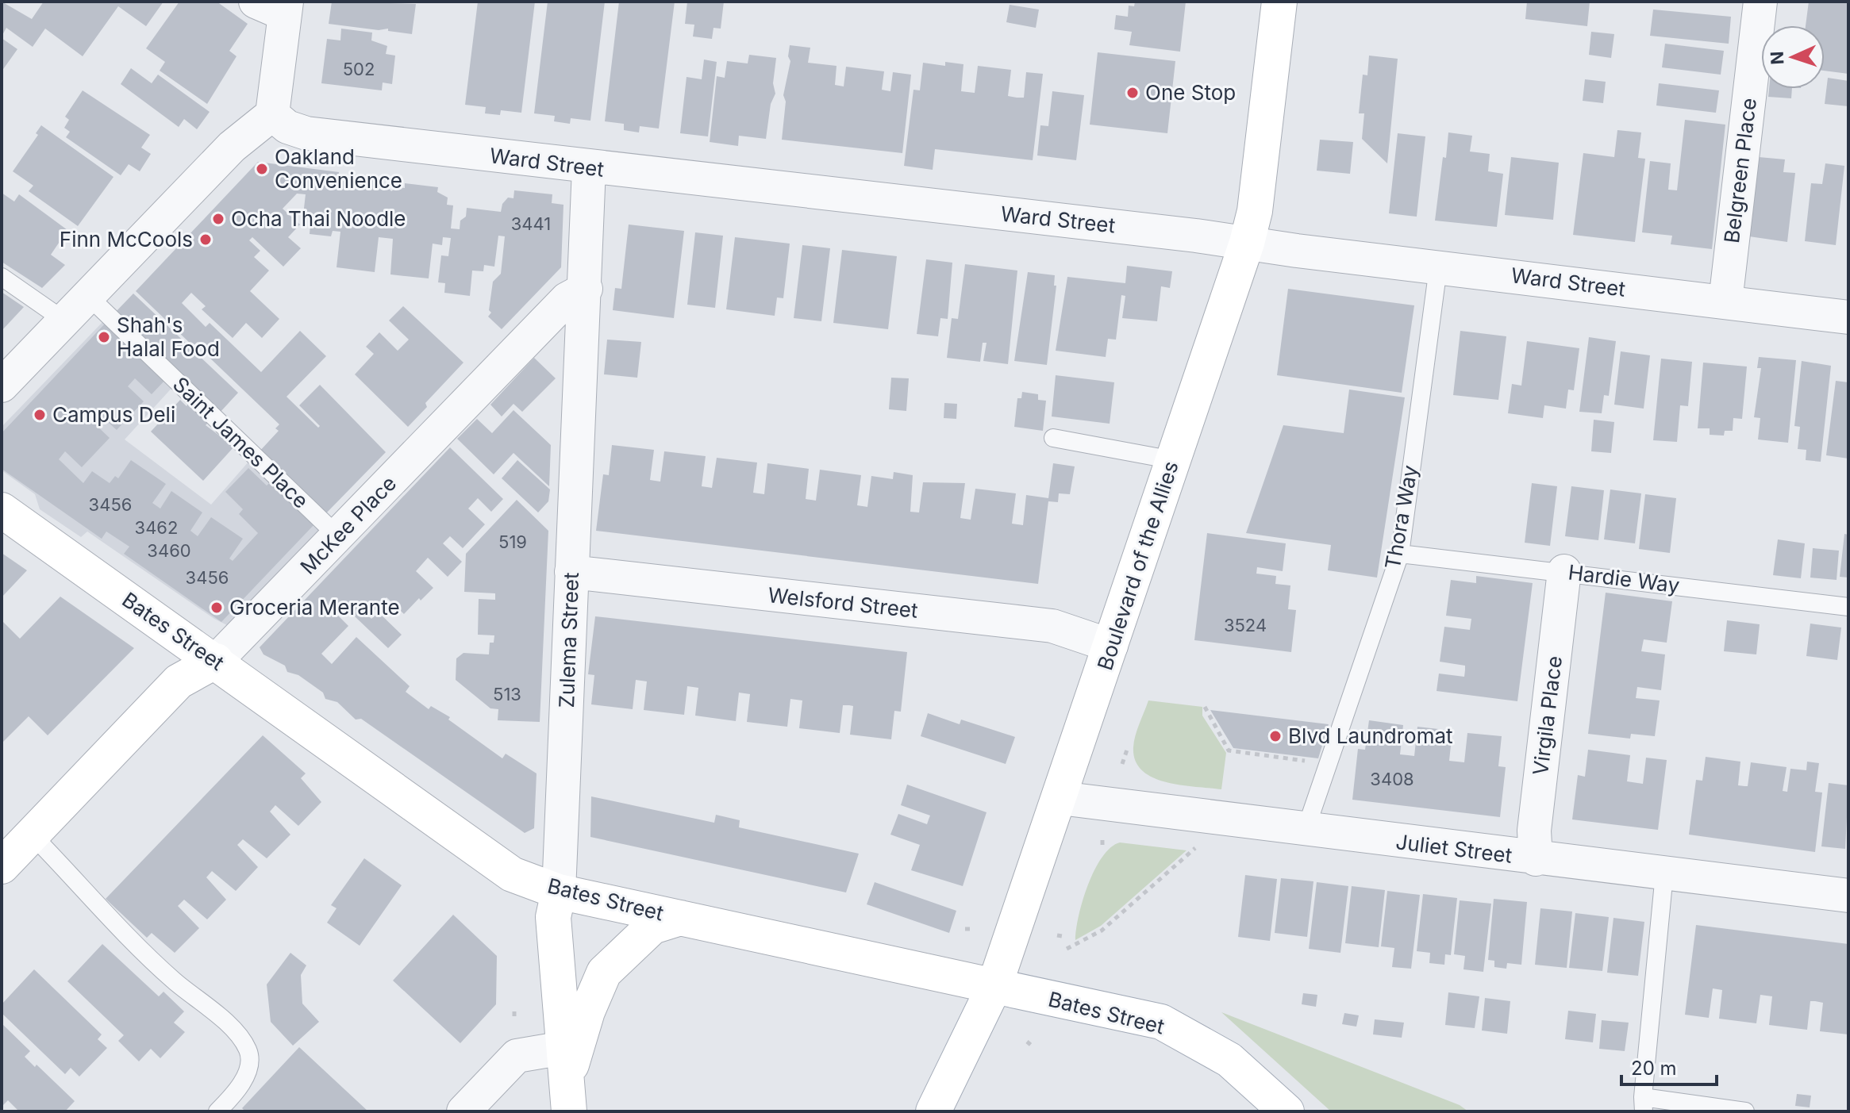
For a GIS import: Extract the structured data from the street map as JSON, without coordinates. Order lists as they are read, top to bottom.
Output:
{
  "streets": {
    "street": [
      "Ward Street",
      "Belgreen Place",
      "McKee Place",
      "Boulevard of the Allies",
      "Welsford Street",
      "Bates Street",
      "Zulema Street",
      "Virgila Place",
      "Juliet Street"
    ],
    "lane": ["Saint James Place", "Thora Way", "Hardie Way"]
  },
  "crossings": [
    ["Ward Street", "Belgreen Place"],
    ["Ward Street", "Thora Way"],
    ["Ward Street", "Boulevard of the Allies"],
    ["Ward Street", "Zulema Street"],
    ["Saint James Place", "McKee Place"],
    ["Thora Way", "Hardie Way"],
    ["Thora Way", "Juliet Street"],
    ["McKee Place", "Bates Street"],
    ["McKee Place", "Zulema Street"],
    ["Boulevard of the Allies", "Welsford Street"],
    ["Boulevard of the Allies", "Bates Street"],
    ["Boulevard of the Allies", "Juliet Street"],
    ["Hardie Way", "Virgila Place"],
    ["Welsford Street", "Zulema Street"],
    ["Bates Street", "Zulema Street"],
    ["Virgila Place", "Juliet Street"]
  ],
  "places": [
    "One Stop",
    "Oakland Convenience",
    "Ocha Thai Noodle",
    "Finn McCools",
    "Shah's Halal Food",
    "Campus Deli",
    "Groceria Merante",
    "Blvd Laundromat"
  ],
  "house_numbers": [
    "502",
    "3441",
    "3456",
    "3462",
    "519",
    "3460",
    "3456",
    "3524",
    "513",
    "3408"
  ],
  "scale_bar": "20 m",
  "north": "left"
}
